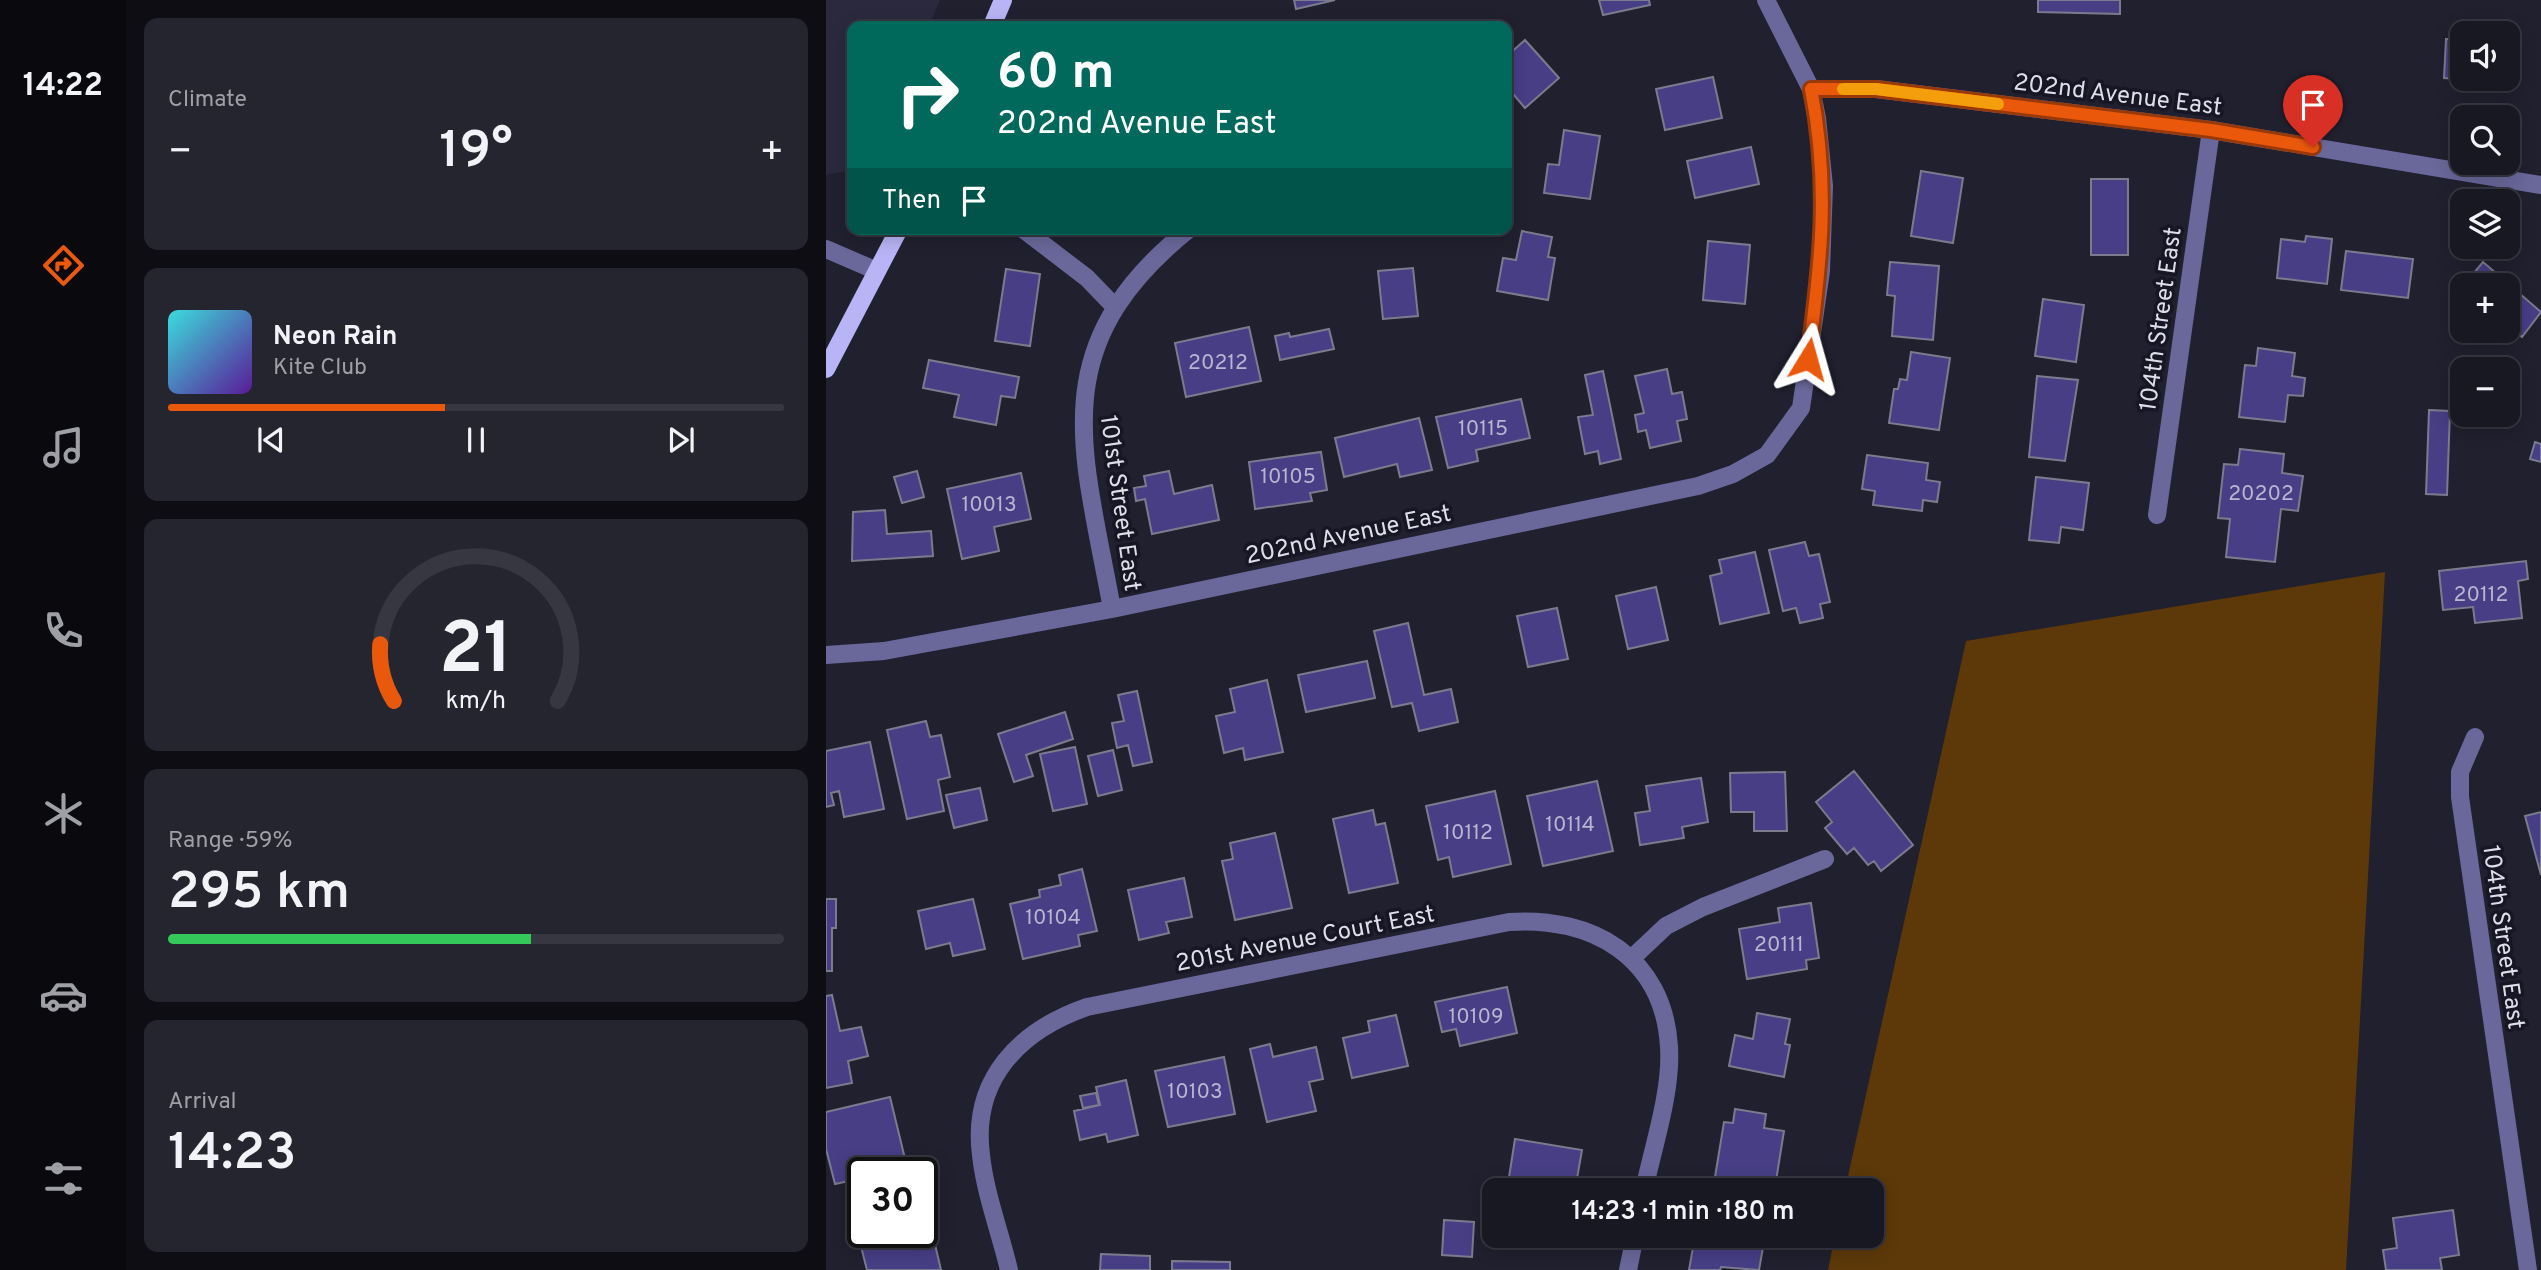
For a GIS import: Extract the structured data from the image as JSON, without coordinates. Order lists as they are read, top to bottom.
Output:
{
  "streets": {
    "street": [
      "202nd Avenue East",
      "104th Street East",
      "101st Street East",
      "201st Avenue Court East"
    ]
  },
  "crossings": [
    ["202nd Avenue East", "104th Street East"],
    ["202nd Avenue East", "101st Street East"]
  ],
  "house_numbers": [
    "20212",
    "10115",
    "10105",
    "20202",
    "10013",
    "20112",
    "10114",
    "10112",
    "10104",
    "20111",
    "10109",
    "10103"
  ],
  "page": {
    "tabs": "14:22",
    "tile": [
      "Climate",
      ["Range · 59%", "295 km"],
      ["Arrival", "14:23"]
    ],
    "map_buttons": ["+", "−"],
    "turn": ["60 m", "202nd Avenue East"],
    "heat": ["−", "19°", "+"],
    "then": "Then",
    "song": ["Neon Rain", "Kite Club"],
    "limit": "30",
    "trip": "14:23 · 1 min · 180 m",
    "gauge": ["21", "km/h"]
  }
}
